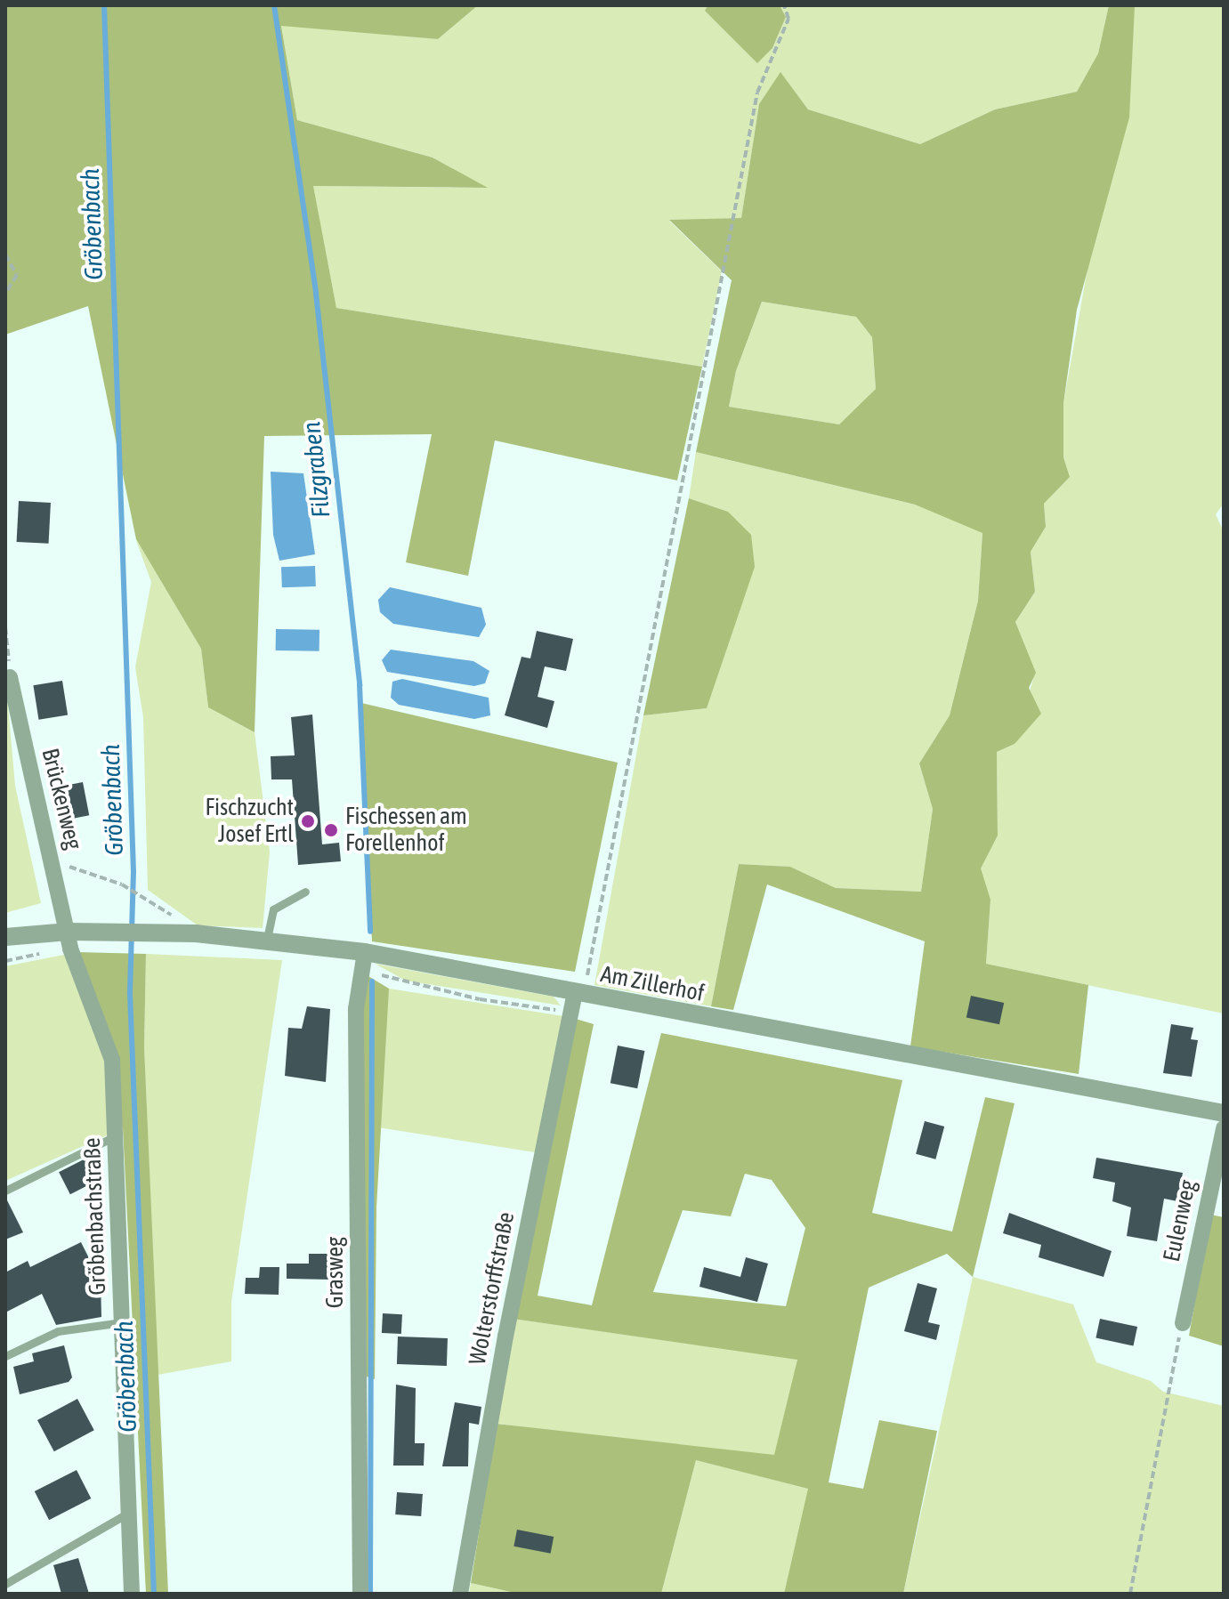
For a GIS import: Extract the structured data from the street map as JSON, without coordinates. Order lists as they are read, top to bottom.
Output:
{
  "streets": {
    "street": [
      "Brückenweg",
      "Am Zillerhof",
      "Gröbenbachstraße",
      "Eulenweg",
      "Grasweg",
      "Wolterstorffstraße"
    ]
  },
  "crossings": [
    ["Brückenweg", "Am Zillerhof"],
    ["Brückenweg", "Gröbenbachstraße"],
    ["Am Zillerhof", "Gröbenbachstraße"],
    ["Am Zillerhof", "Grasweg"],
    ["Am Zillerhof", "Wolterstorffstraße"]
  ],
  "water": ["Gröbenbach", "Filzgraben"],
  "places": ["Fischzucht Josef Ertl", "Fischessen am Forellenhof"]
}
